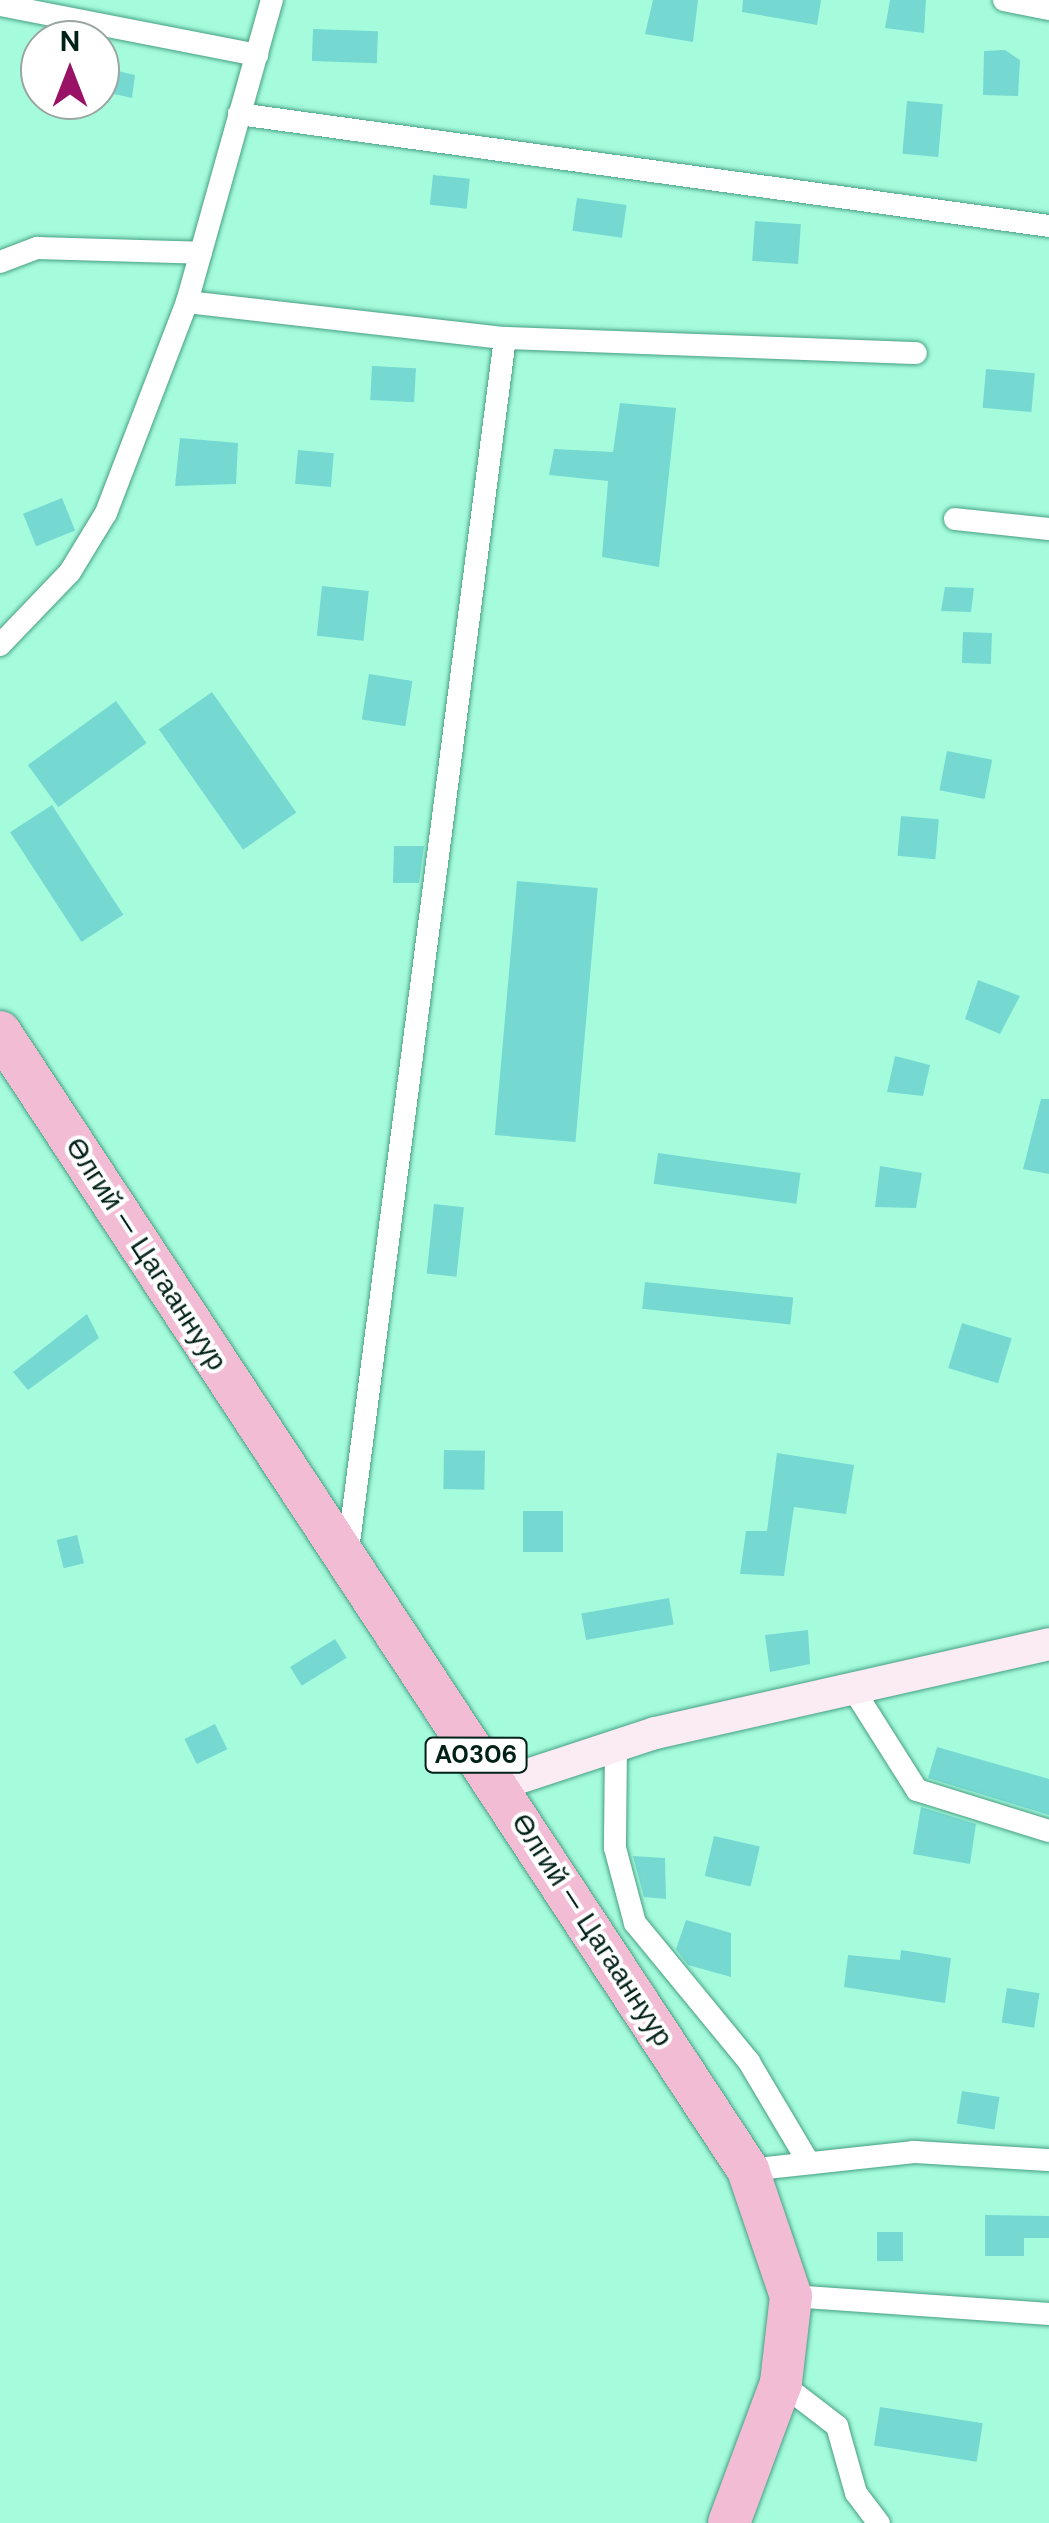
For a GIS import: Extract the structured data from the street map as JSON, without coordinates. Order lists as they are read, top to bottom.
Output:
{
  "streets": {
    "highway": ["Өлгий — Цагааннуур", "A0306"]
  },
  "north": "top"
}
